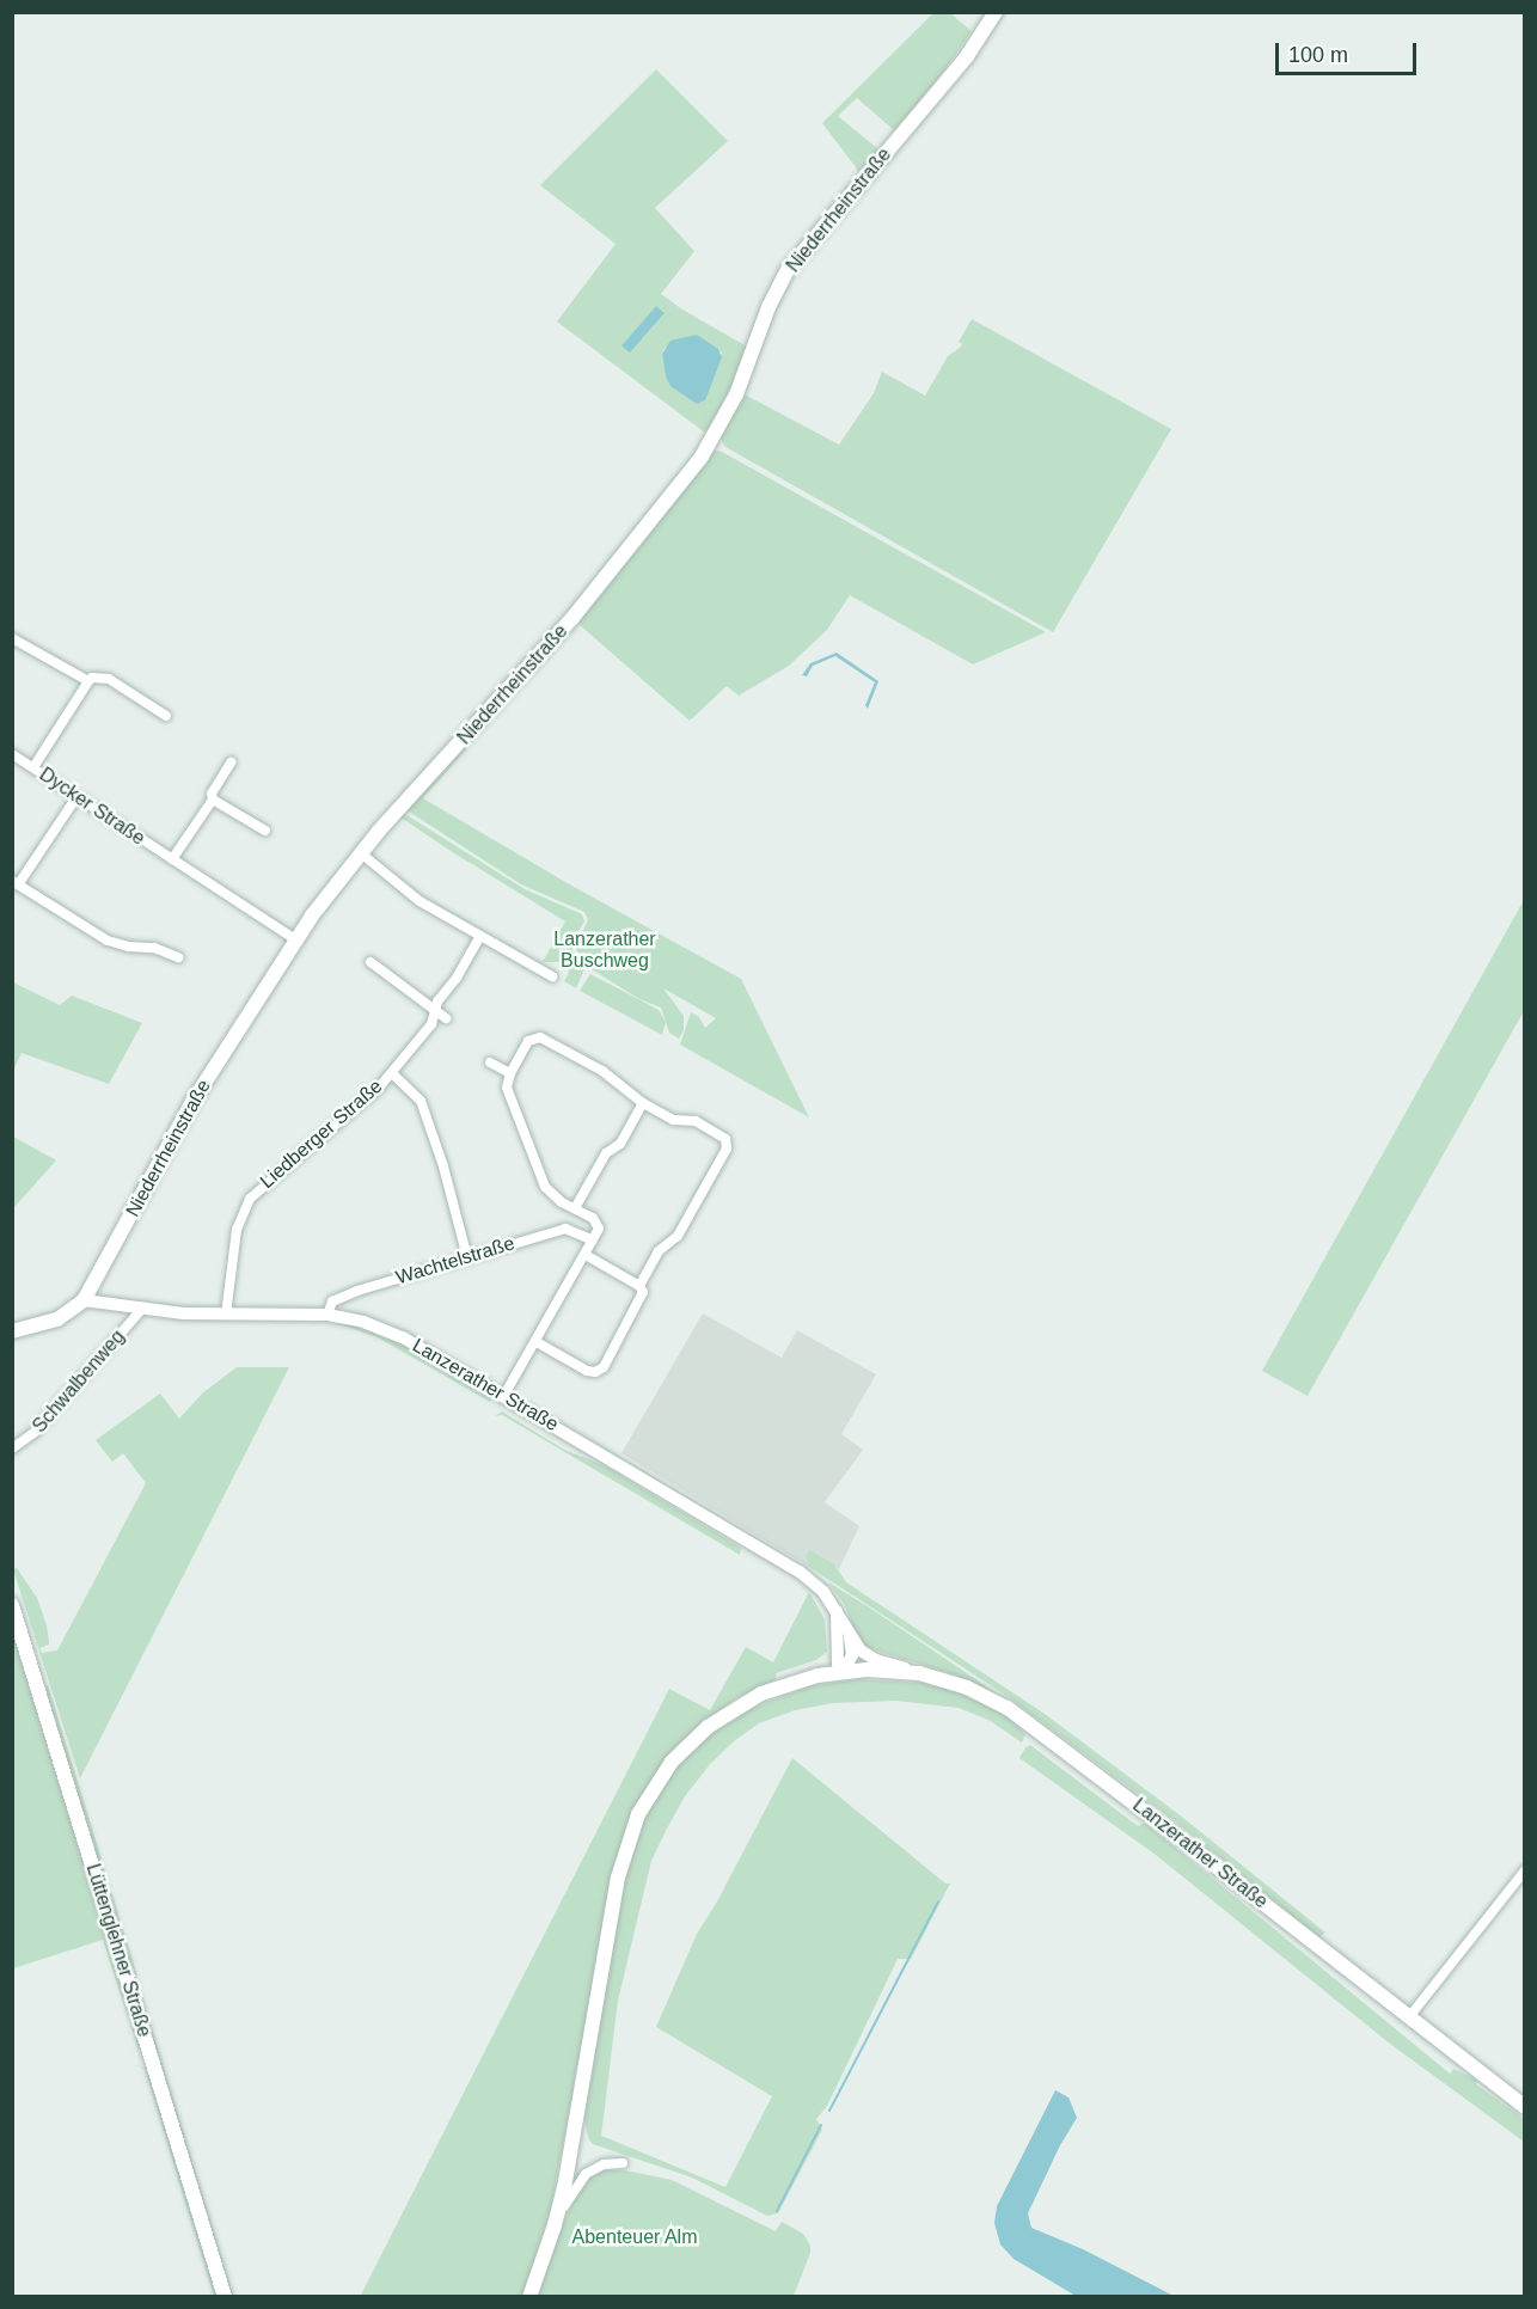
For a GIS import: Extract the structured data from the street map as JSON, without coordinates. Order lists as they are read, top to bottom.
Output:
{
  "streets": {
    "main road": ["Niederrheinstraße", "Lanzerather Straße", "Lüttenglehner Straße"],
    "street": [
      "Dycker Straße",
      "Liedberger Straße",
      "Wachtelstraße",
      "Schwalbenweg"
    ]
  },
  "crossings": [
    ["Niederrheinstraße", "Dycker Straße"],
    ["Niederrheinstraße", "Lanzerather Straße"],
    ["Liedberger Straße", "Lanzerather Straße"],
    ["Wachtelstraße", "Lanzerather Straße"],
    ["Schwalbenweg", "Lanzerather Straße"]
  ],
  "parks": ["Lanzerather Buschweg", "Abenteuer Alm"],
  "scale_bar": "100 m"
}
